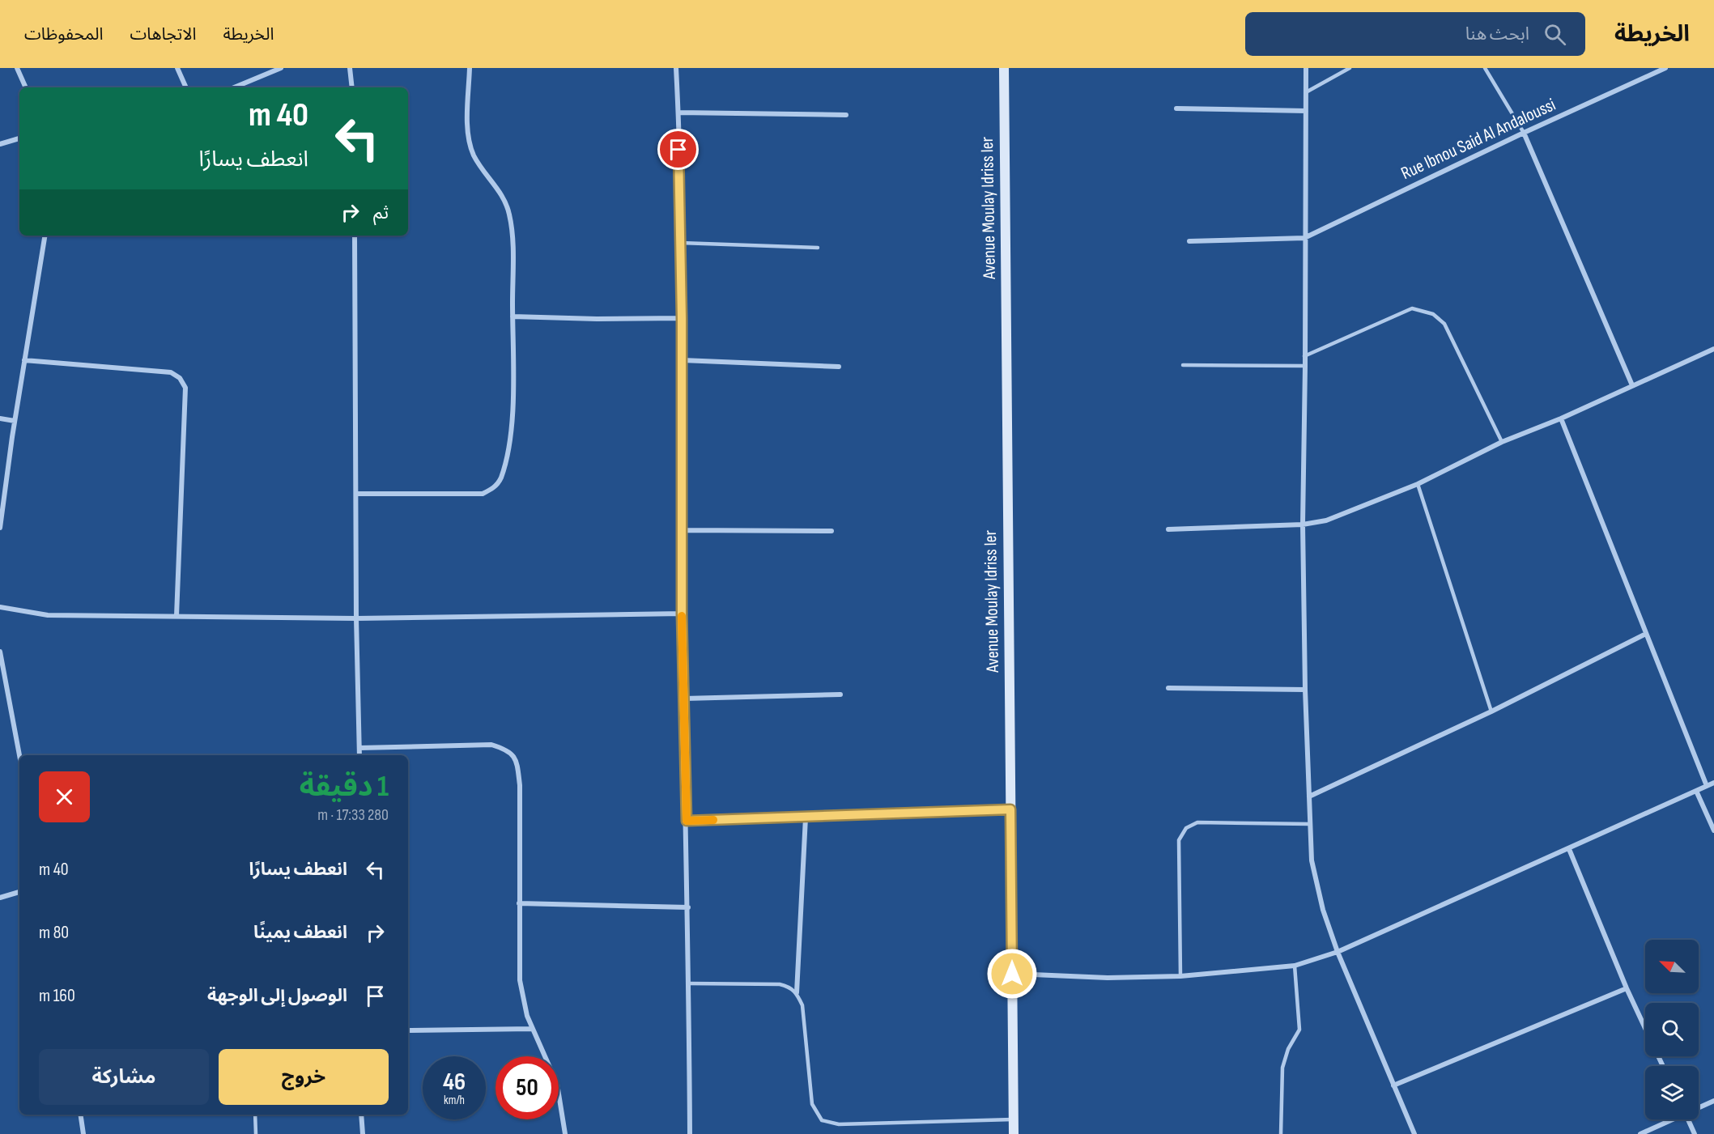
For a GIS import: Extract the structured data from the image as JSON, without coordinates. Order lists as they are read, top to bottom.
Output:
{
  "streets": {
    "main road": ["Avenue Moulay Idriss Ier"],
    "street": ["Rue Ibnou Said Al Andaloussi"]
  },
  "north": "top left",
  "page": {
    "header": "الخريطة",
    "search": "ابحث هنا",
    "nav": ["الخريطة", "الاتجاهات", "المحفوظات"],
    "turn": ["40 m", "انعطف يسارًا"],
    "then": "ثم",
    "heading": ["1 دقيقة", "280 m · 17:33"],
    "list": [
      {
        "name": "انعطف يسارًا",
        "value": "40 m"
      },
      {
        "name": "انعطف يمينًا",
        "value": "80 m"
      },
      {
        "name": "الوصول إلى الوجهة",
        "value": "160 m"
      }
    ],
    "buttons": ["خروج", "مشاركة"],
    "speed": "46 km/h",
    "limit": "50"
  }
}
